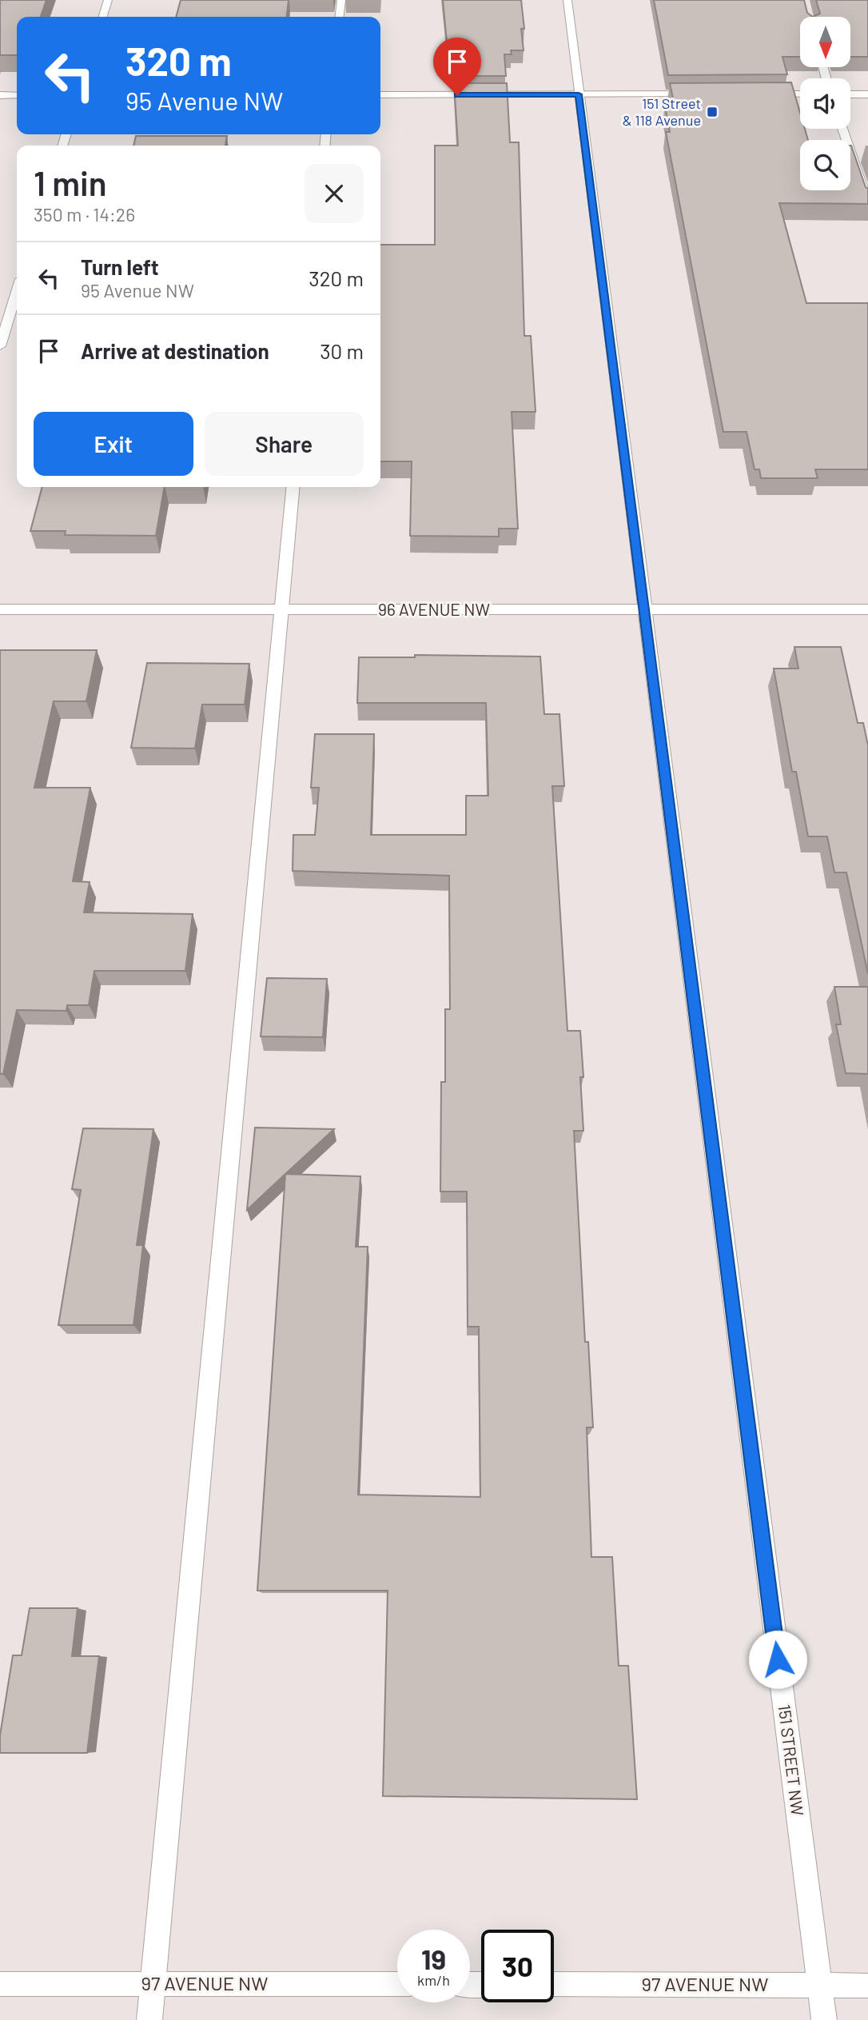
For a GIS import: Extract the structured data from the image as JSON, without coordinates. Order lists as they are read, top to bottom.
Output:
{
  "streets": {
    "street": ["96 AVENUE NW", "151 STREET NW", "97 AVENUE NW"]
  },
  "crossings": [
    ["96 AVENUE NW", "151 STREET NW"],
    ["151 STREET NW", "97 AVENUE NW"]
  ],
  "places": {
    "transit": ["151 Street & 118 Avenue"]
  },
  "north": "bottom",
  "page": {
    "turn": ["320 m", "95 Avenue NW"],
    "heading": ["1 min", "350 m · 14:26"],
    "list": [
      {
        "name": "Turn left",
        "note": "95 Avenue NW",
        "value": "320 m"
      },
      {
        "name": "Arrive at destination",
        "value": "30 m"
      }
    ],
    "buttons": ["Exit", "Share"],
    "speed": "19 km/h",
    "limit": "30"
  }
}
